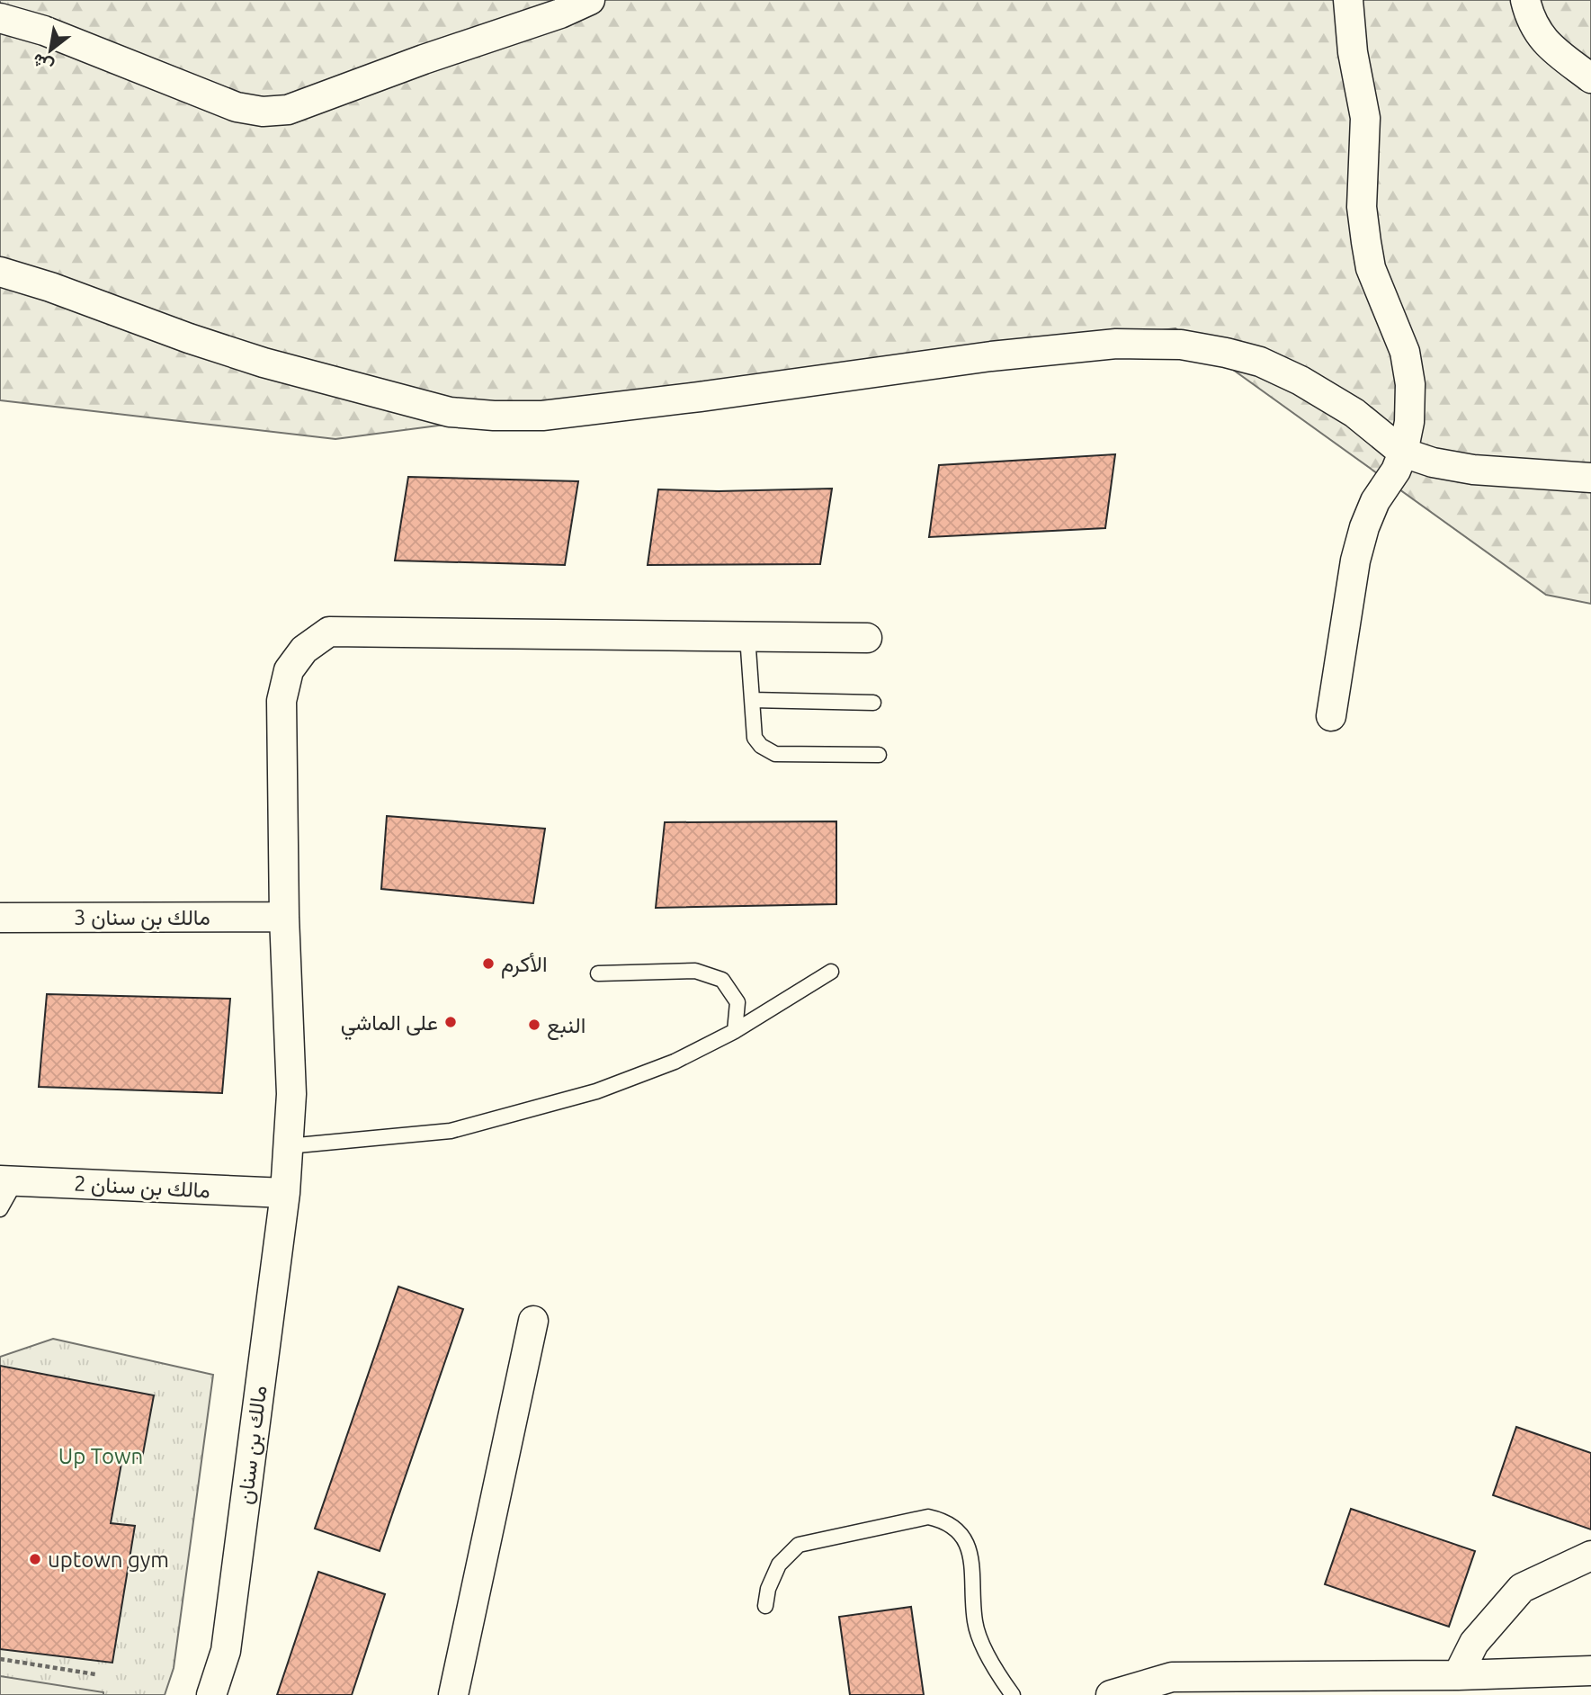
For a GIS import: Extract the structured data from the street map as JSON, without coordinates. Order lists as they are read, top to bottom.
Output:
{
  "streets": {
    "street": ["مالك بن سنان 3", "مالك بن سنان 2", "مالك بن سنان"]
  },
  "crossings": [
    ["مالك بن سنان 3", "مالك بن سنان"],
    ["مالك بن سنان 2", "مالك بن سنان"]
  ],
  "parks": ["Up Town"],
  "places": [
    "الأكرم",
    "على الماشي",
    "النبع",
    "uptown gym"
  ],
  "north": "bottom left"
}
